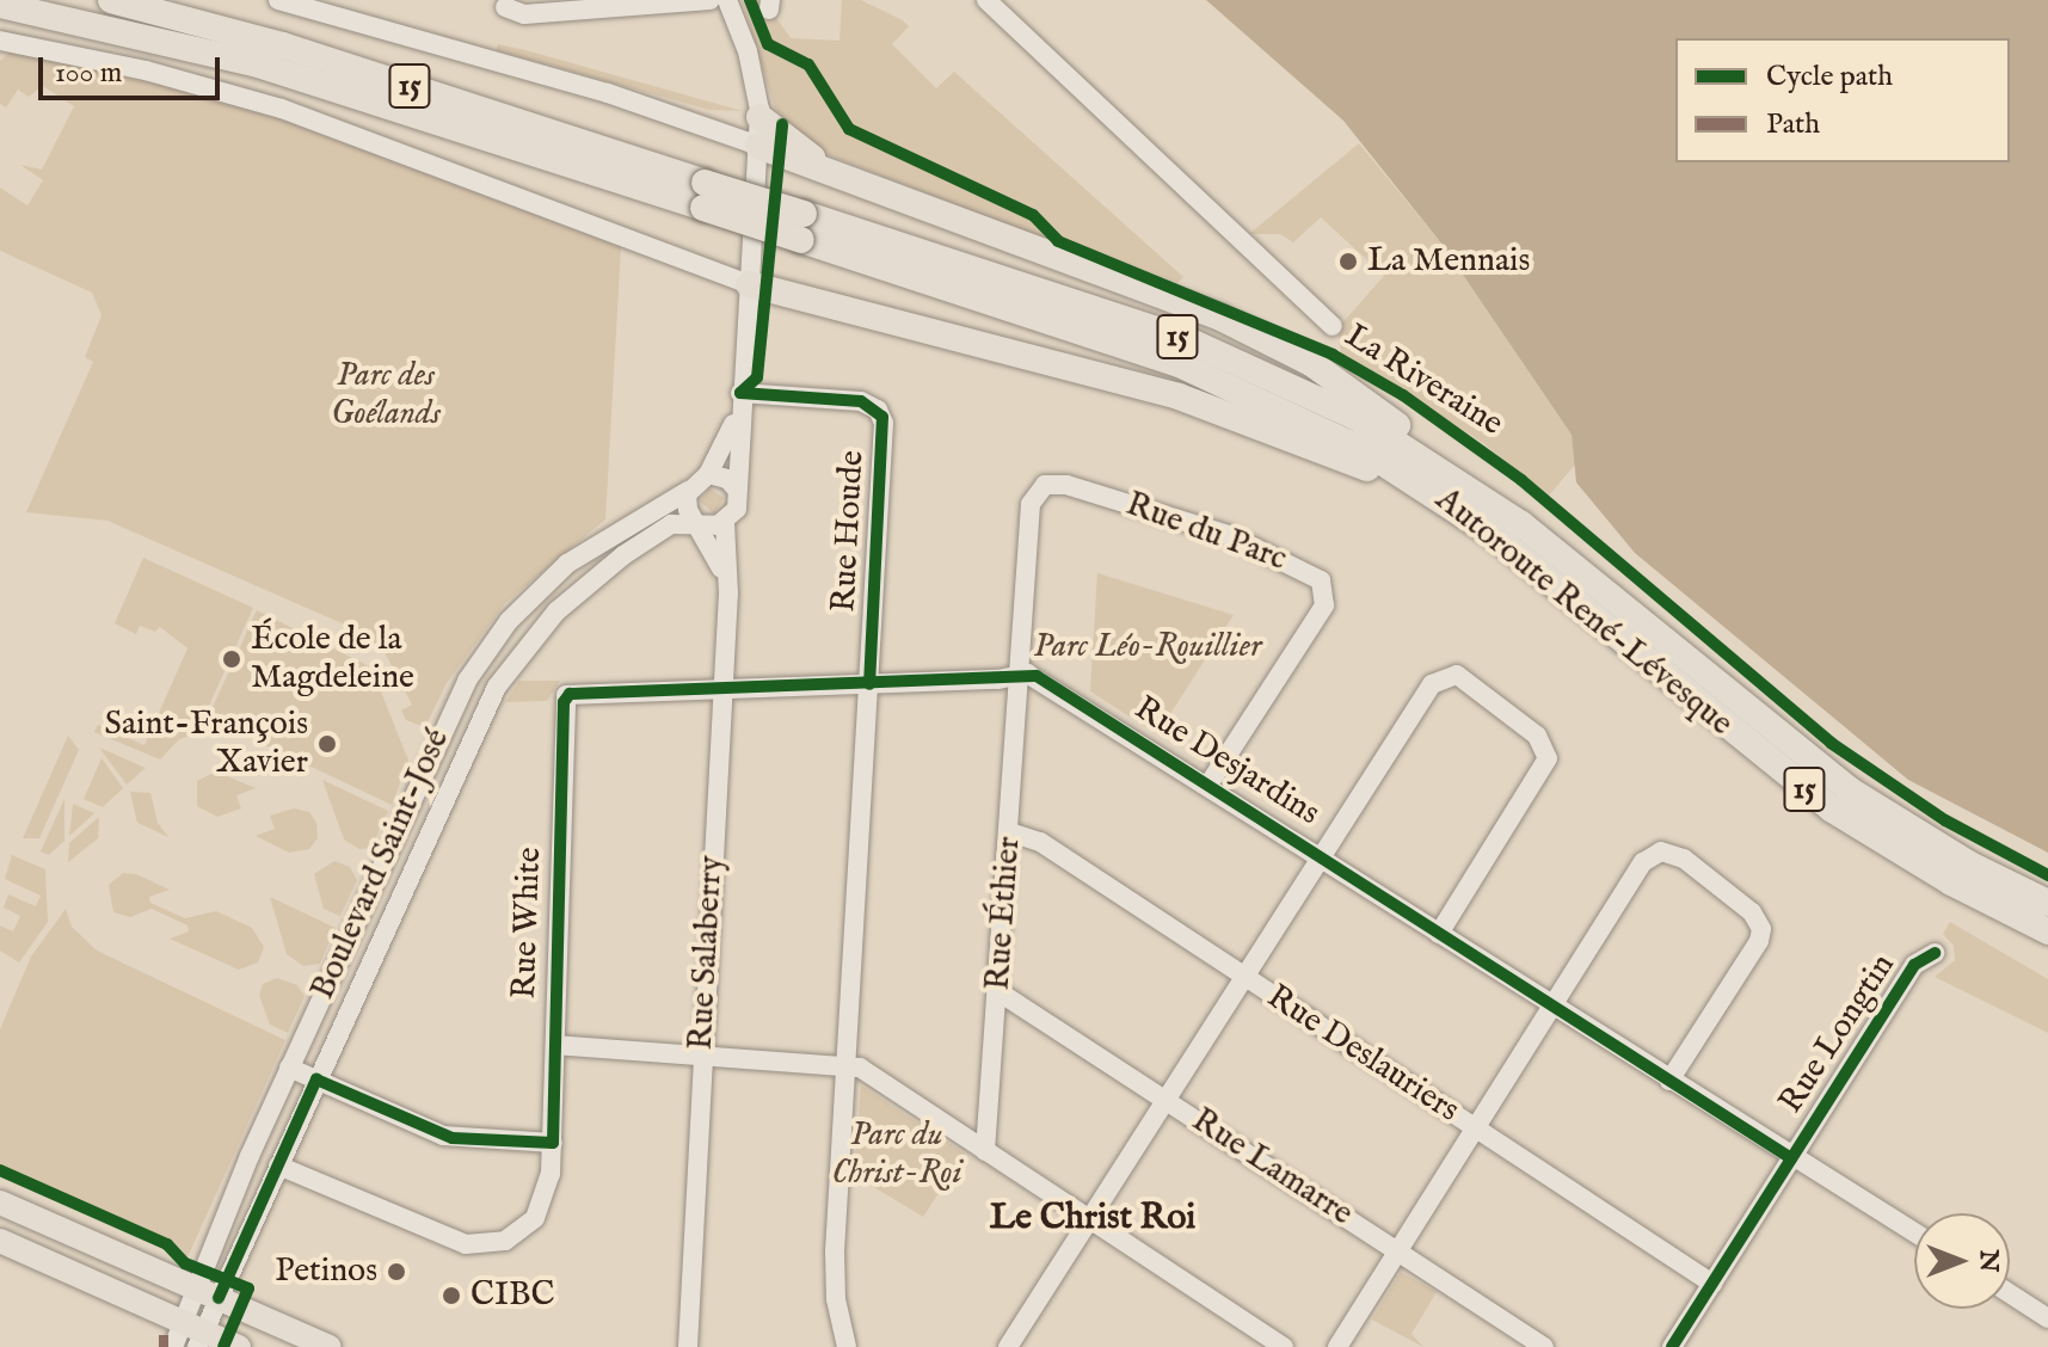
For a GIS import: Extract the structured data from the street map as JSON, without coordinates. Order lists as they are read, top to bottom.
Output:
{
  "streets": {
    "highway": ["15", "Autoroute René-Lévesque"],
    "street": [
      "Rue Houde",
      "Rue du Parc",
      "Rue Desjardins",
      "Boulevard Saint-José",
      "Rue Éthier",
      "Rue White",
      "Rue Salaberry",
      "Rue Longtin",
      "Rue Deslauriers",
      "Rue Lamarre"
    ],
    "cycle path": ["La Riveraine"]
  },
  "crossings": [
    ["Rue Houde", "Rue Desjardins"],
    ["Rue du Parc", "Rue Desjardins"],
    ["Rue du Parc", "Rue Éthier"],
    ["Rue Desjardins", "Rue Éthier"],
    ["Rue Desjardins", "Rue White"],
    ["Rue Desjardins", "Rue Salaberry"],
    ["Rue Desjardins", "Rue Longtin"],
    ["Boulevard Saint-José", "Rue White"],
    ["Boulevard Saint-José", "Rue Salaberry"],
    ["Rue Éthier", "Rue Deslauriers"],
    ["Rue Éthier", "Rue Lamarre"],
    ["Rue Longtin", "Rue Deslauriers"]
  ],
  "districts": ["Le Christ Roi"],
  "parks": ["Parc des Goélands", "Parc Léo-Rouillier", "Parc du Christ-Roi"],
  "places": [
    "La Mennais",
    "École de la Magdeleine",
    "Saint-François Xavier",
    "Petinos",
    "CIBC"
  ],
  "legend": ["Cycle path", "Path"],
  "scale_bar": "100 m",
  "north": "right"
}
